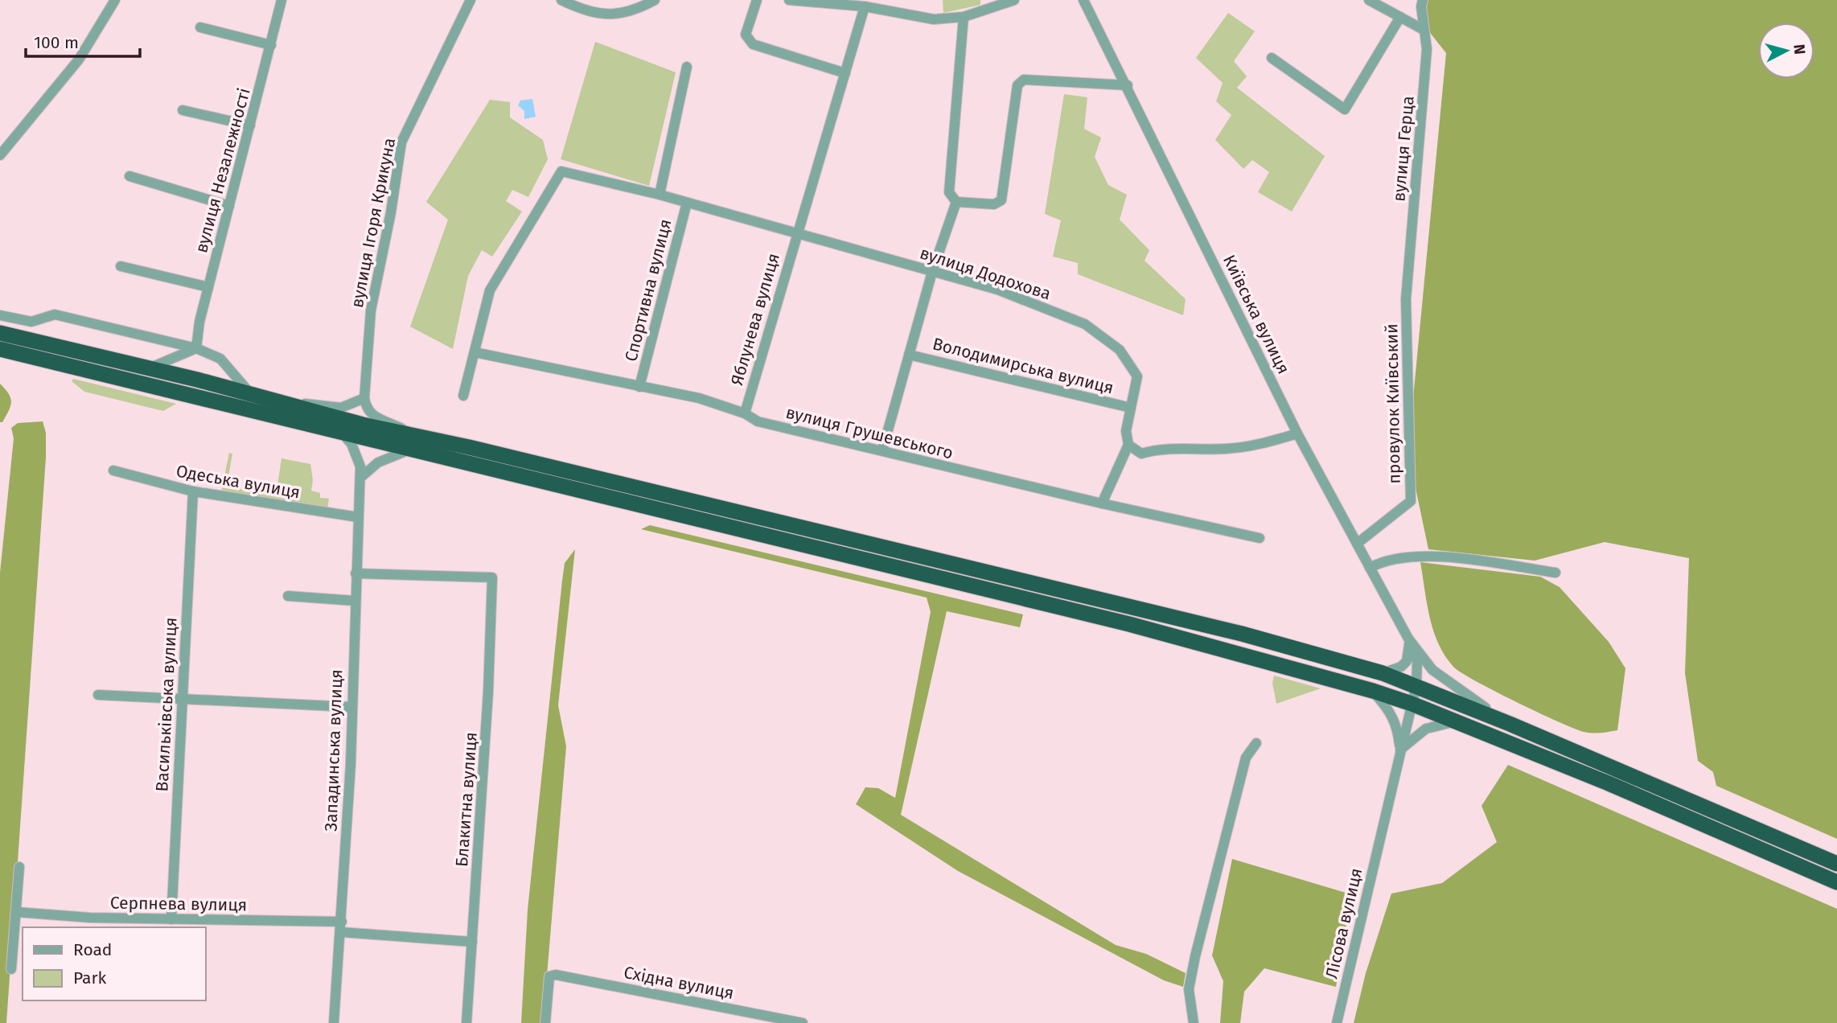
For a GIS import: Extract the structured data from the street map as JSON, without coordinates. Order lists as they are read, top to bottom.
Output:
{
  "streets": {
    "street": [
      "вулиця Герца",
      "вулиця Незалежності",
      "вулиця Ігоря Крикуна",
      "вулиця Додохова",
      "Спортивна вулиця",
      "Київська вулиця",
      "Яблунева вулиця",
      "Володимирська вулиця",
      "провулок Київський",
      "вулиця Грушевського",
      "Одеська вулиця",
      "Васильківська вулиця",
      "Западинська вулиця",
      "Блакитна вулиця",
      "Серпнева вулиця",
      "Лісова вулиця",
      "Східна вулиця"
    ]
  },
  "crossings": [
    ["вулиця Герца", "провулок Київський"],
    ["вулиця Додохова", "Спортивна вулиця"],
    ["вулиця Додохова", "Яблунева вулиця"],
    ["вулиця Додохова", "Володимирська вулиця"],
    ["вулиця Додохова", "вулиця Грушевського"],
    ["Спортивна вулиця", "вулиця Грушевського"],
    ["Київська вулиця", "провулок Київський"],
    ["Київська вулиця", "Лісова вулиця"],
    ["Яблунева вулиця", "вулиця Грушевського"],
    ["Одеська вулиця", "Васильківська вулиця"],
    ["Одеська вулиця", "Западинська вулиця"],
    ["Васильківська вулиця", "Серпнева вулиця"],
    ["Западинська вулиця", "Блакитна вулиця"],
    ["Западинська вулиця", "Серпнева вулиця"],
    ["Блакитна вулиця", "Серпнева вулиця"]
  ],
  "legend": ["Road", "Park"],
  "scale_bar": "100 m",
  "north": "right"
}
